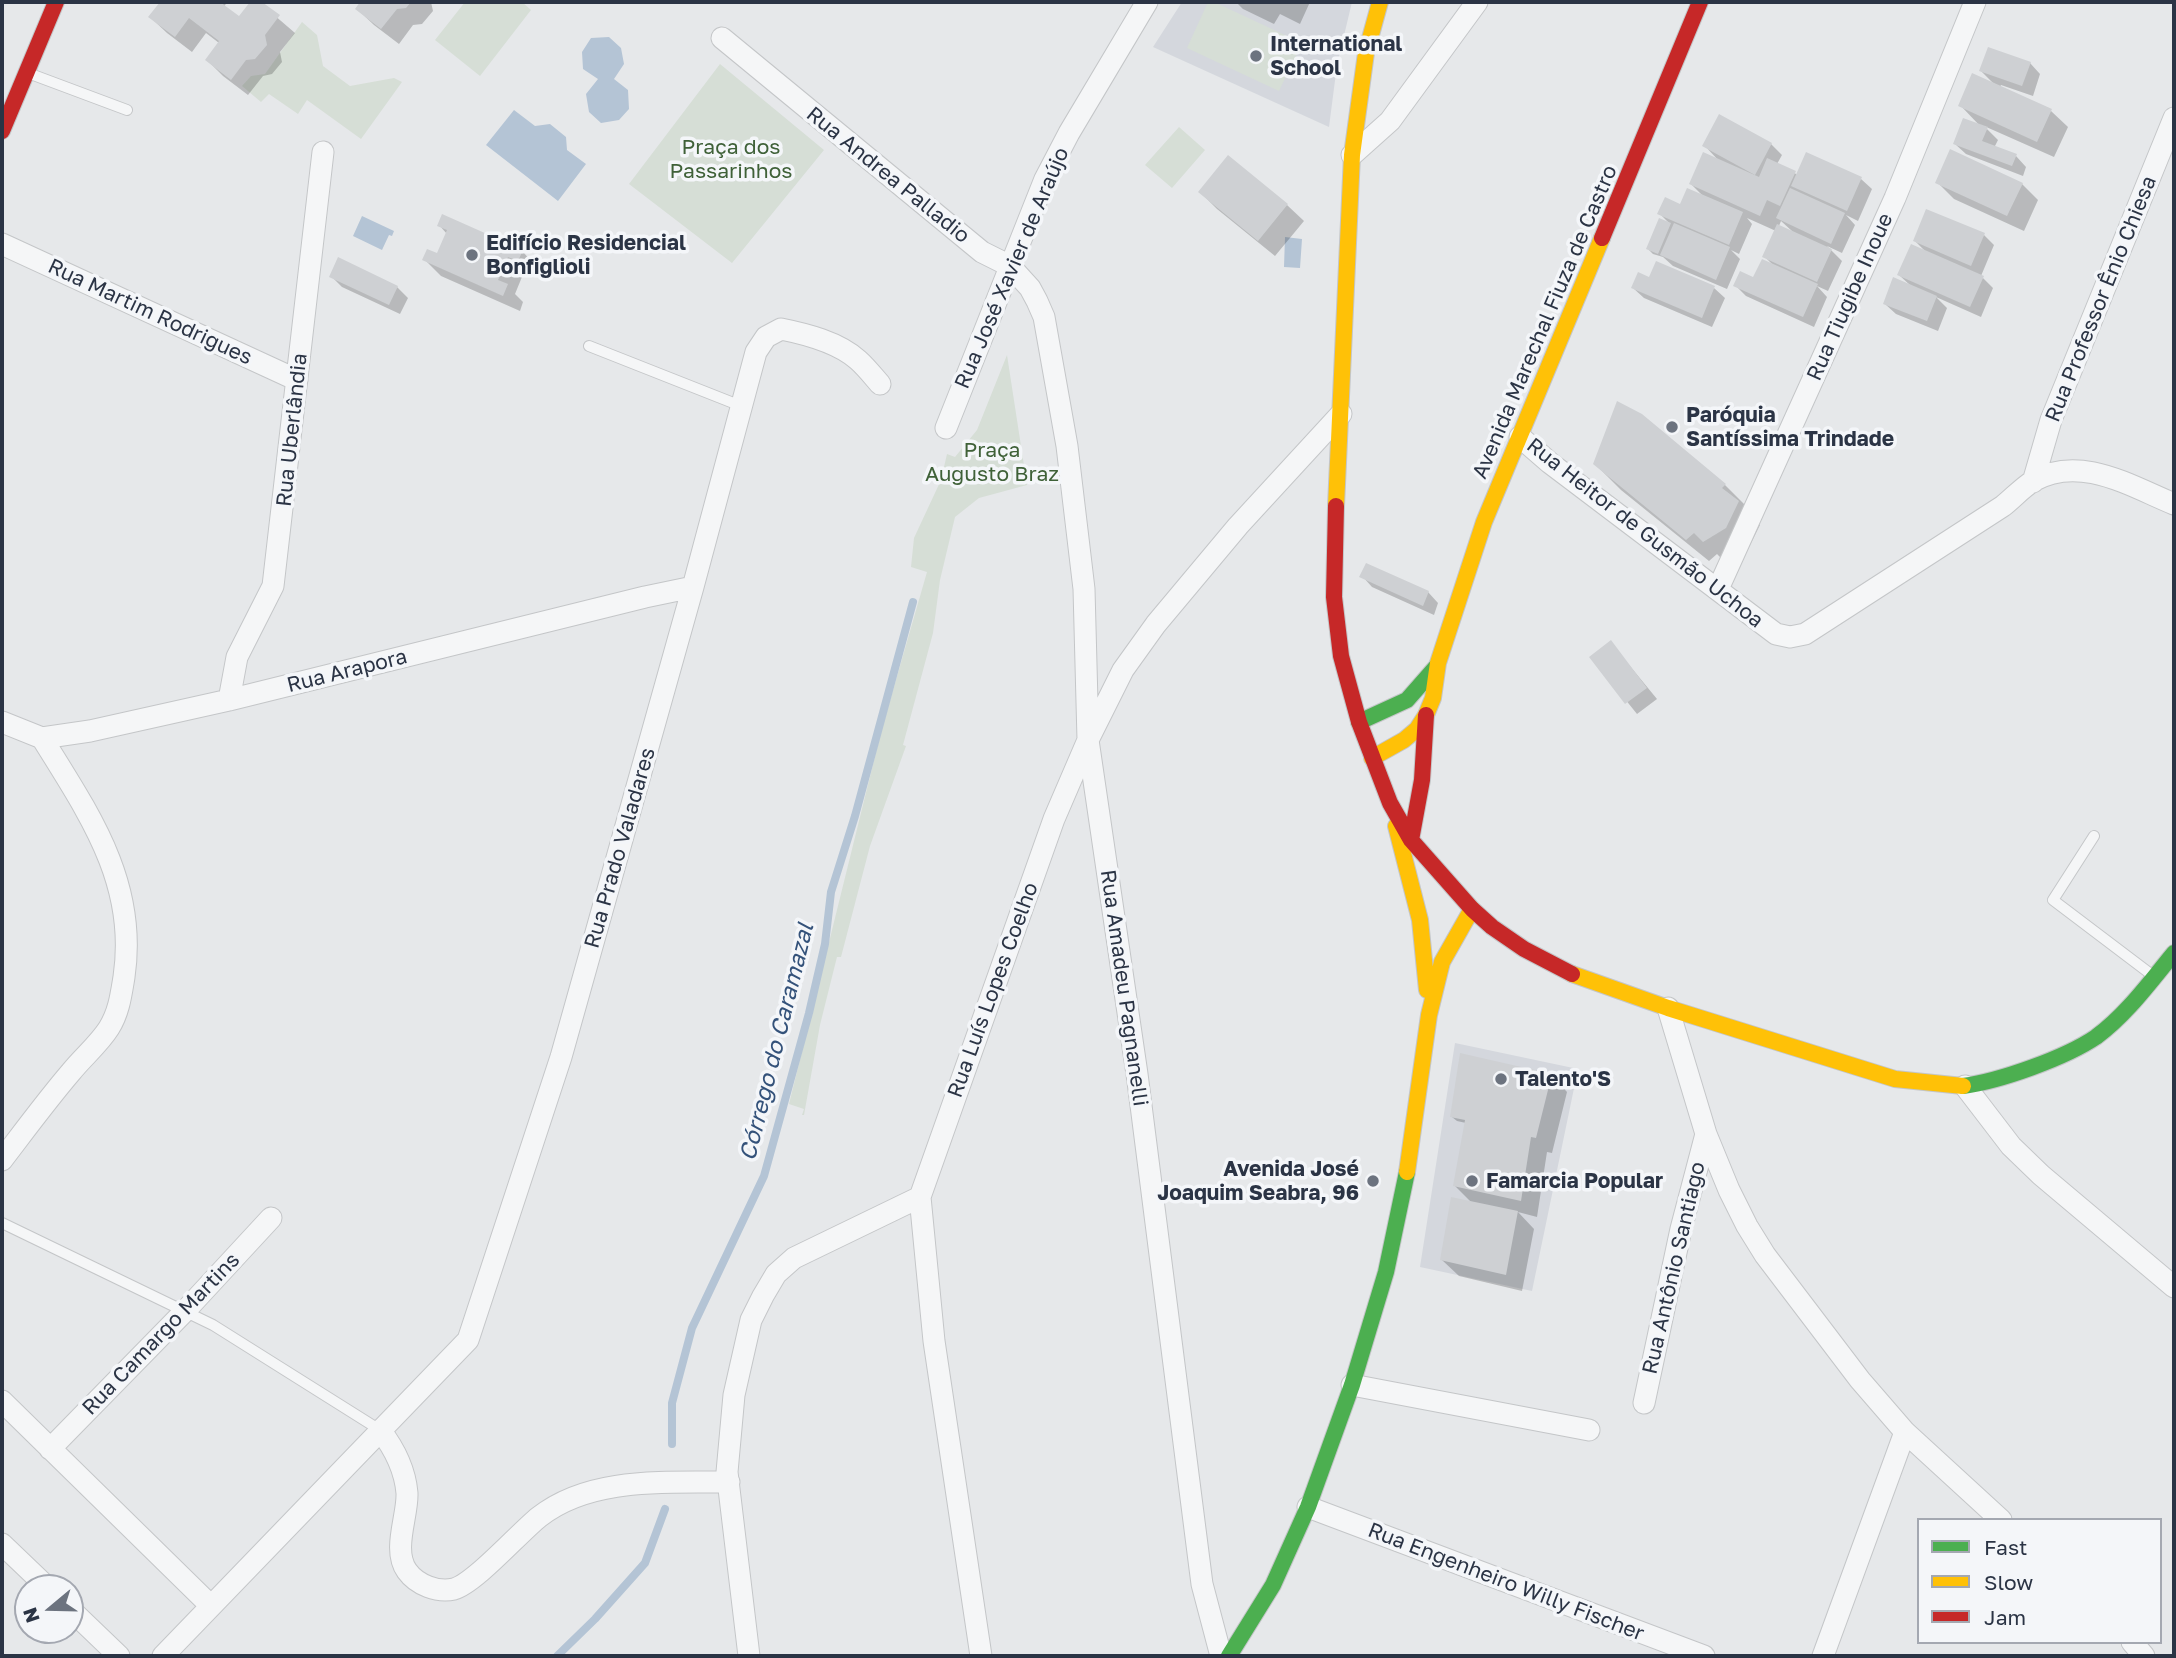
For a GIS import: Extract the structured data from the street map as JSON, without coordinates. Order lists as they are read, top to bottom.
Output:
{
  "streets": {
    "main road": ["Avenida Marechal Fiuza de Castro"],
    "street": [
      "Rua Andrea Palladio",
      "Rua José Xavier de Araújo",
      "Rua Tiugibe Inoue",
      "Rua Professor Ênio Chiesa",
      "Rua Martim Rodrigues",
      "Rua Uberlândia",
      "Rua Heitor de Gusmão Uchoa",
      "Rua Arapora",
      "Rua Prado Valadares",
      "Rua Amadeu Pagnanelli",
      "Rua Luís Lopes Coelho",
      "Rua Antônio Santiago",
      "Rua Camargo Martins",
      "Rua Engenheiro Willy Fischer"
    ]
  },
  "crossings": [
    ["Rua Andrea Palladio", "Rua José Xavier de Araújo"],
    ["Rua Andrea Palladio", "Rua Amadeu Pagnanelli"],
    ["Rua Tiugibe Inoue", "Rua Heitor de Gusmão Uchoa"],
    ["Rua Professor Ênio Chiesa", "Rua Heitor de Gusmão Uchoa"],
    ["Rua Martim Rodrigues", "Rua Uberlândia"],
    ["Avenida Marechal Fiuza de Castro", "Rua Heitor de Gusmão Uchoa"],
    ["Rua Uberlândia", "Rua Arapora"],
    ["Rua Arapora", "Rua Prado Valadares"],
    ["Rua Amadeu Pagnanelli", "Rua Luís Lopes Coelho"]
  ],
  "water": ["Córrego do Caramazal"],
  "parks": ["Praça dos Passarinhos", "Praça Augusto Braz"],
  "places": [
    "International School",
    "Edifício Residencial Bonfiglioli",
    "Paróquia Santíssima Trindade",
    "Talento'S",
    "Avenida José Joaquim Seabra, 96",
    "Famarcia Popular"
  ],
  "legend": ["Fast", "Slow", "Jam"],
  "north": "left"
}
